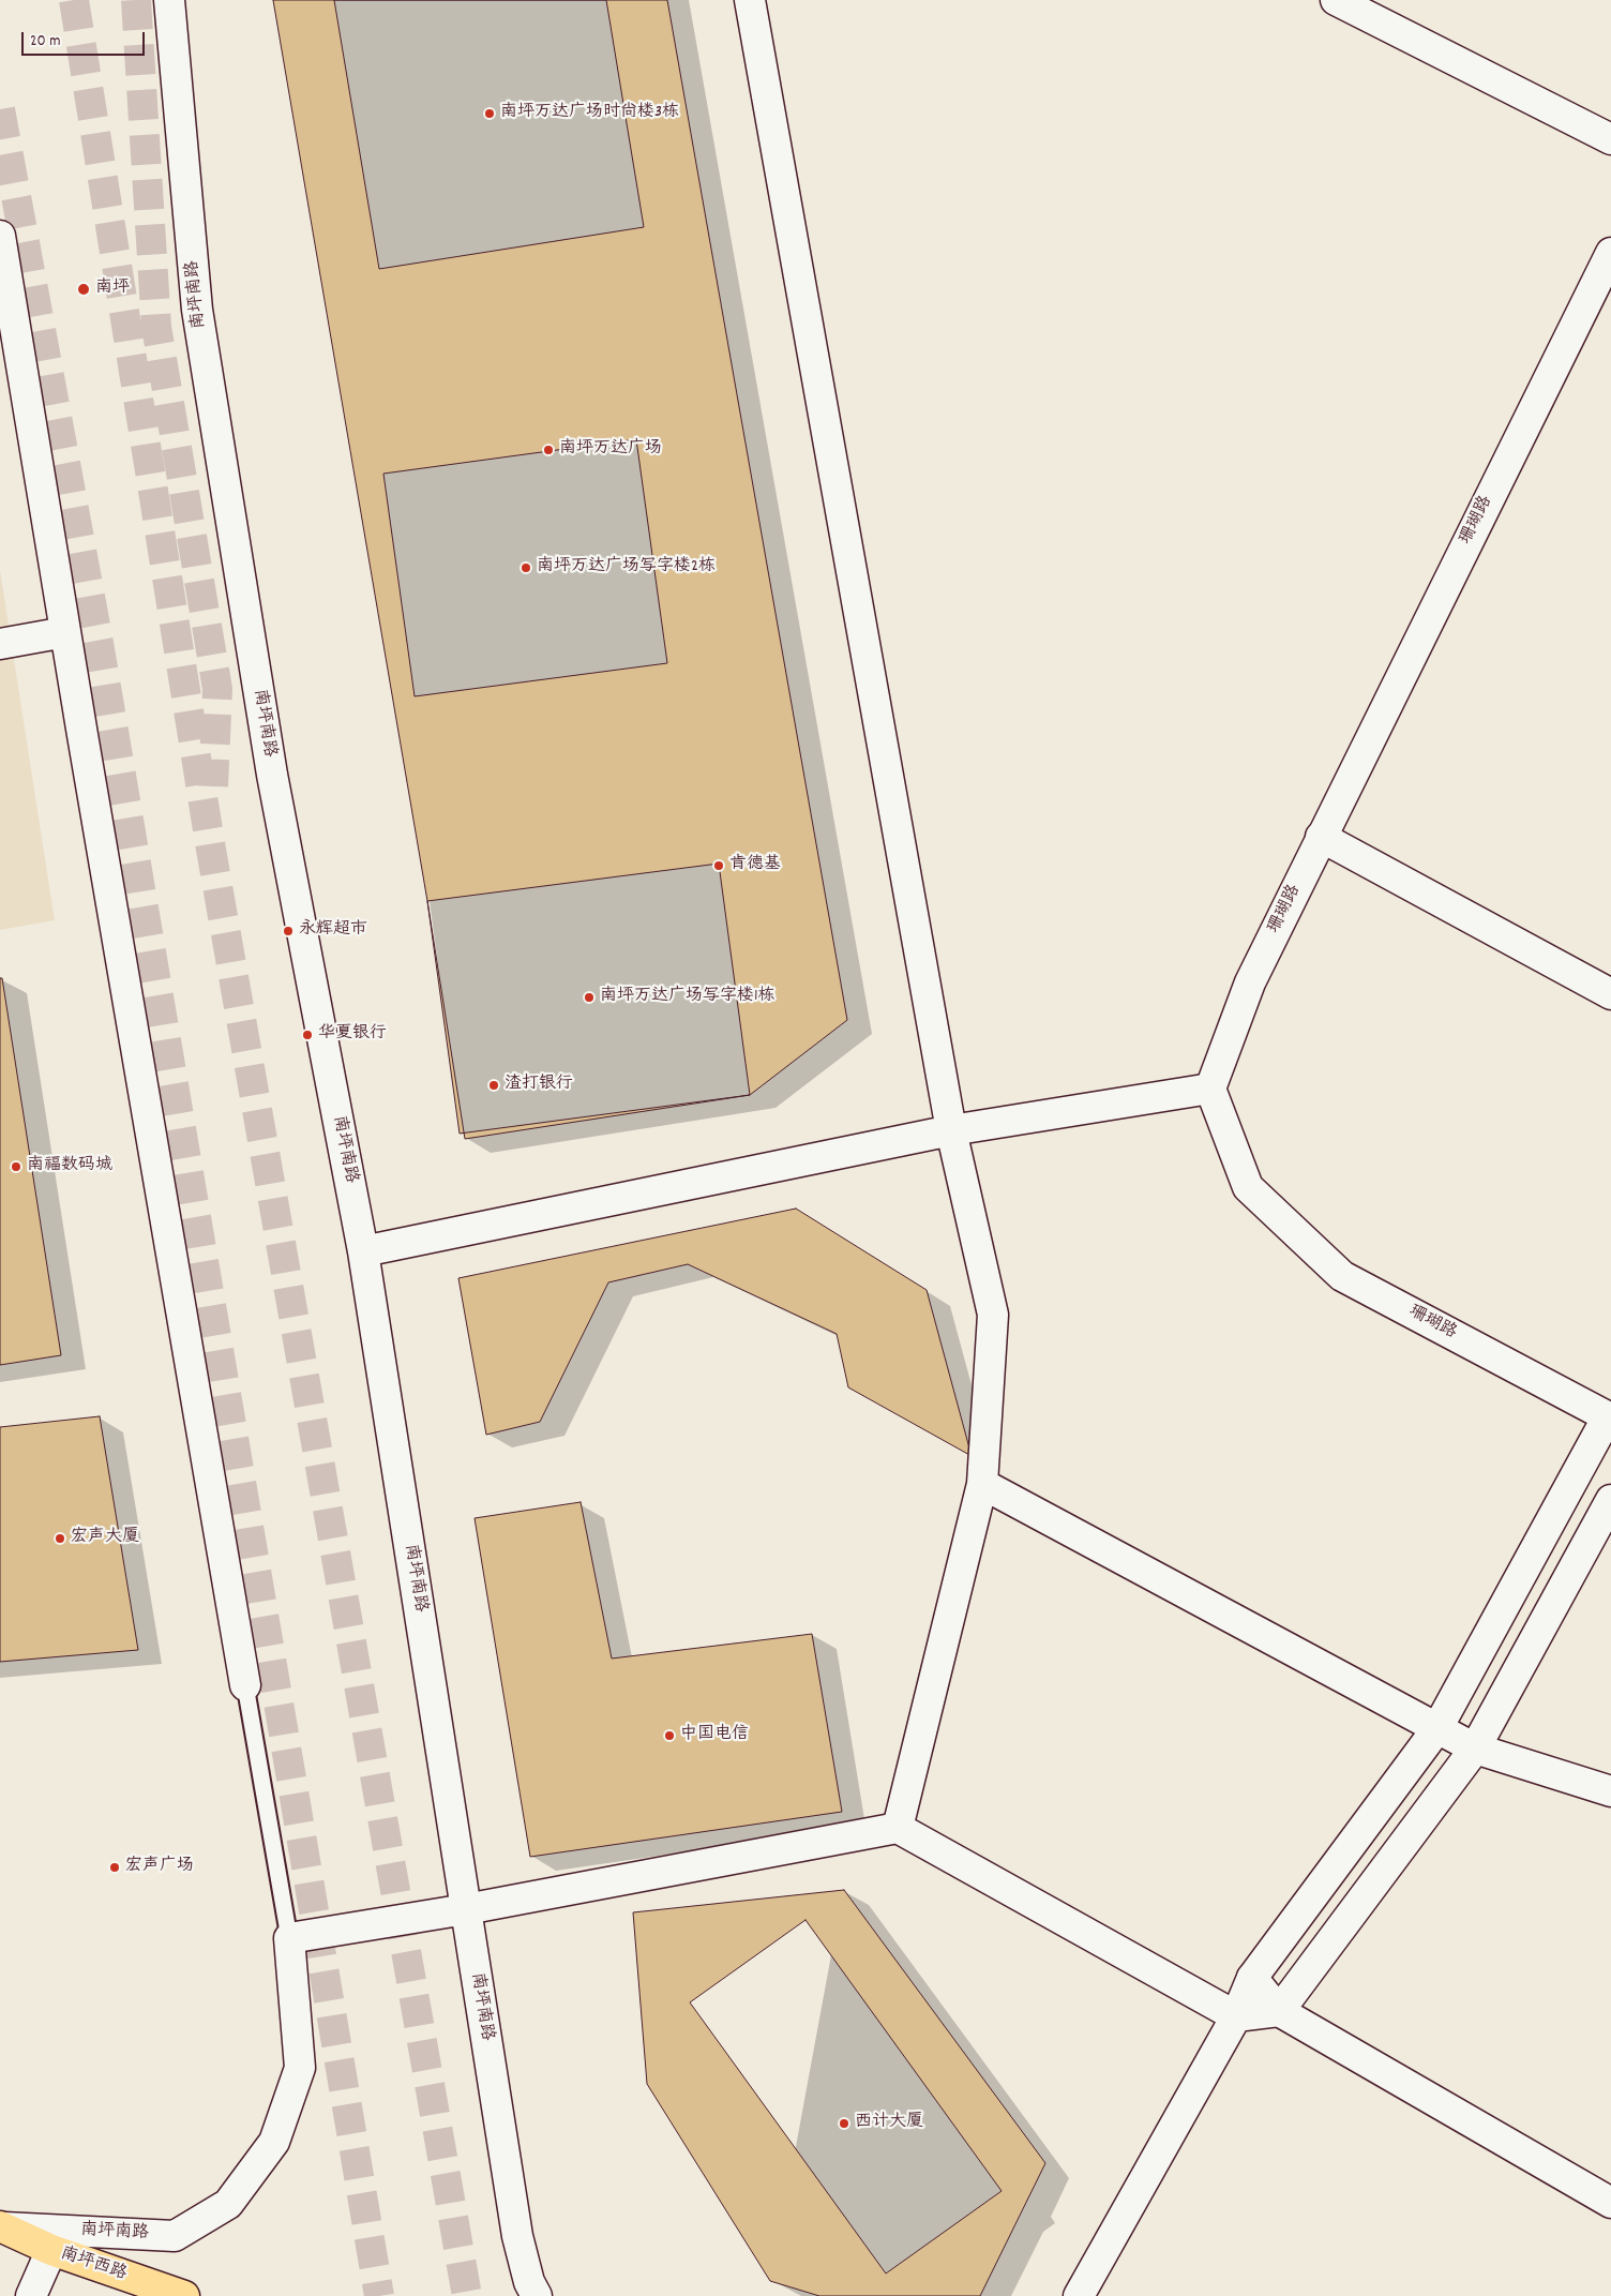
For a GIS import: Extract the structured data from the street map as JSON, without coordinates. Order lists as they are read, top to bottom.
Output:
{
  "streets": {
    "main road": ["南坪西路"],
    "street": ["南坪南路", "珊瑚路"]
  },
  "crossings": [
    ["南坪南路", "南坪西路"]
  ],
  "places": [
    "南坪万达广场时尚楼3栋",
    "南坪",
    "南坪万达广场",
    "南坪万达广场写字楼2栋",
    "肯德基",
    "永辉超市",
    "南坪万达广场写字楼1栋",
    "华夏银行",
    "渣打银行",
    "南福数码城",
    "宏声大厦",
    "中国电信",
    "宏声广场",
    "西计大厦"
  ],
  "scale_bar": "20 m"
}
